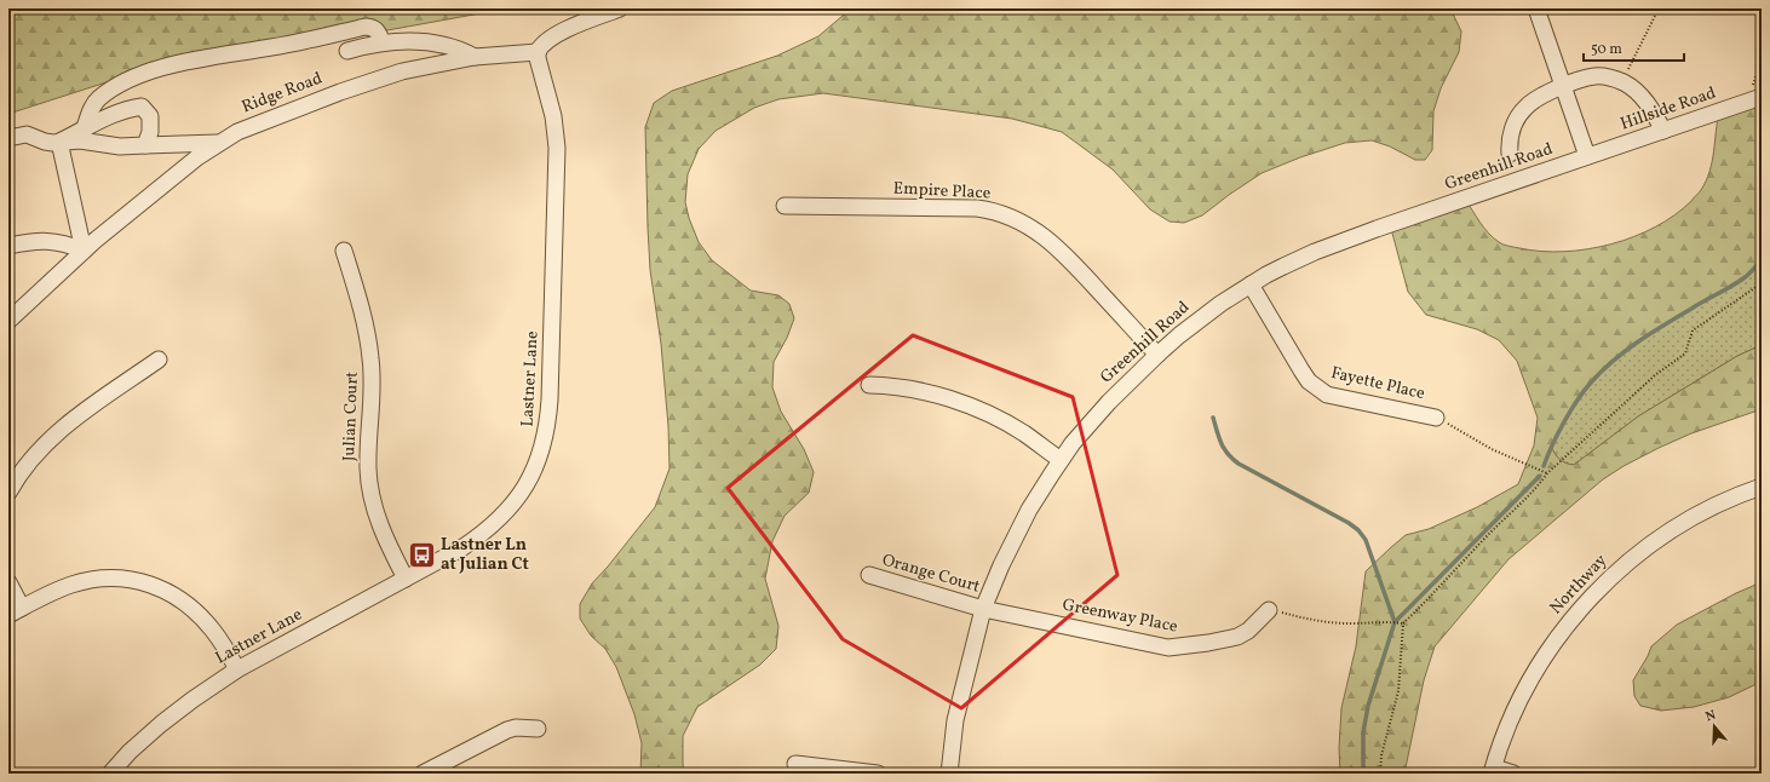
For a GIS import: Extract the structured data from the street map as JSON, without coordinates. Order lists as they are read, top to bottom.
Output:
{
  "streets": {
    "street": [
      "Ridge Road",
      "Hillside Road",
      "Greenhill Road",
      "Empire Place",
      "Lastner Lane",
      "Fayette Place",
      "Julian Court",
      "Orange Court",
      "Northway",
      "Greenway Place"
    ]
  },
  "crossings": [
    ["Ridge Road", "Lastner Lane"],
    ["Hillside Road", "Greenhill Road"],
    ["Greenhill Road", "Empire Place"],
    ["Greenhill Road", "Fayette Place"],
    ["Greenhill Road", "Orange Court"],
    ["Greenhill Road", "Greenway Place"],
    ["Lastner Lane", "Julian Court"],
    ["Orange Court", "Greenway Place"]
  ],
  "places": {
    "bus stop": ["Lastner Ln at Julian Ct"]
  },
  "scale_bar": "50 m",
  "north": "top"
}
